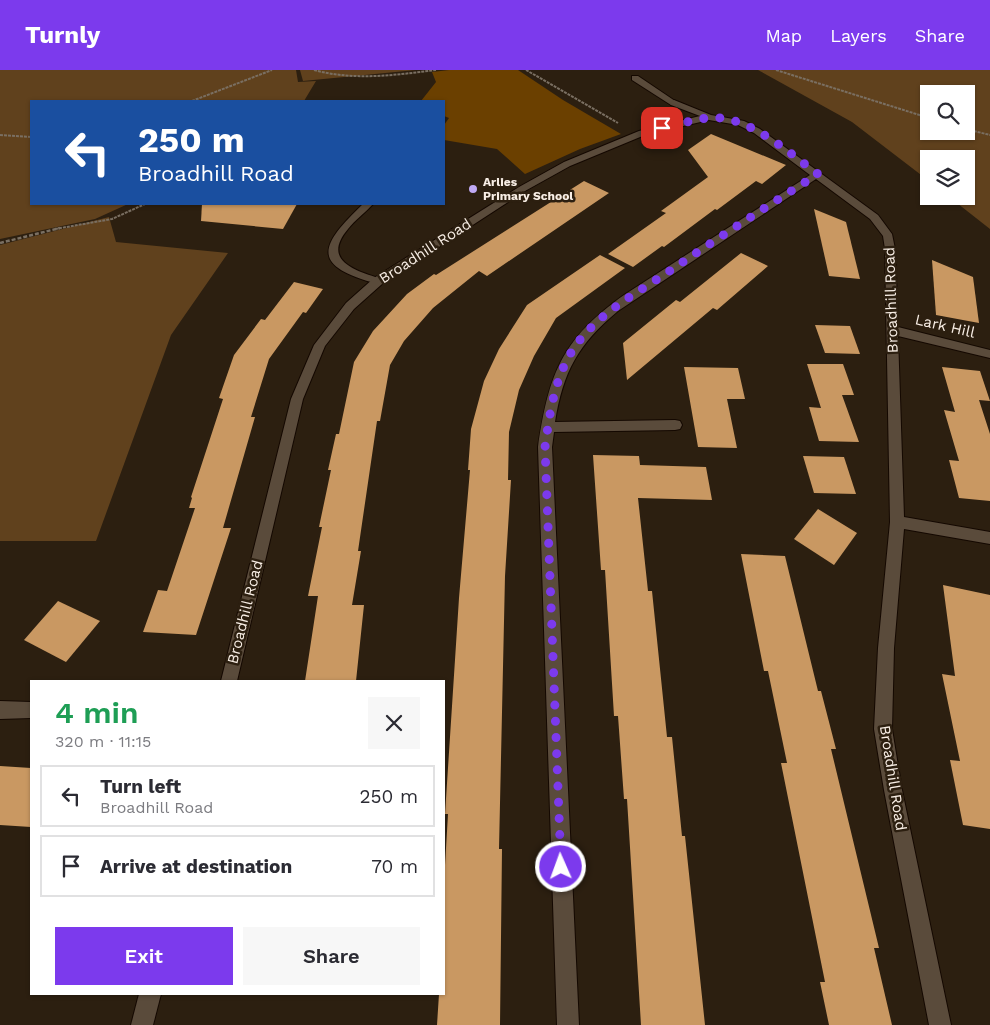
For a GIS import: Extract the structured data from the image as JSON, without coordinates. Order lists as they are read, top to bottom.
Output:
{
  "streets": {
    "street": ["Broadhill Road", "Lark Hill"]
  },
  "crossings": [
    ["Broadhill Road", "Lark Hill"]
  ],
  "places": ["Arlies Primary School"],
  "page": {
    "header": "Turnly",
    "nav": ["Map", "Layers", "Share"],
    "turn": ["250 m", "Broadhill Road"],
    "heading": ["4 min", "320 m · 11:15"],
    "list": [
      {
        "name": "Turn left",
        "note": "Broadhill Road",
        "value": "250 m"
      },
      {
        "name": "Arrive at destination",
        "value": "70 m"
      }
    ],
    "buttons": ["Exit", "Share"]
  }
}
